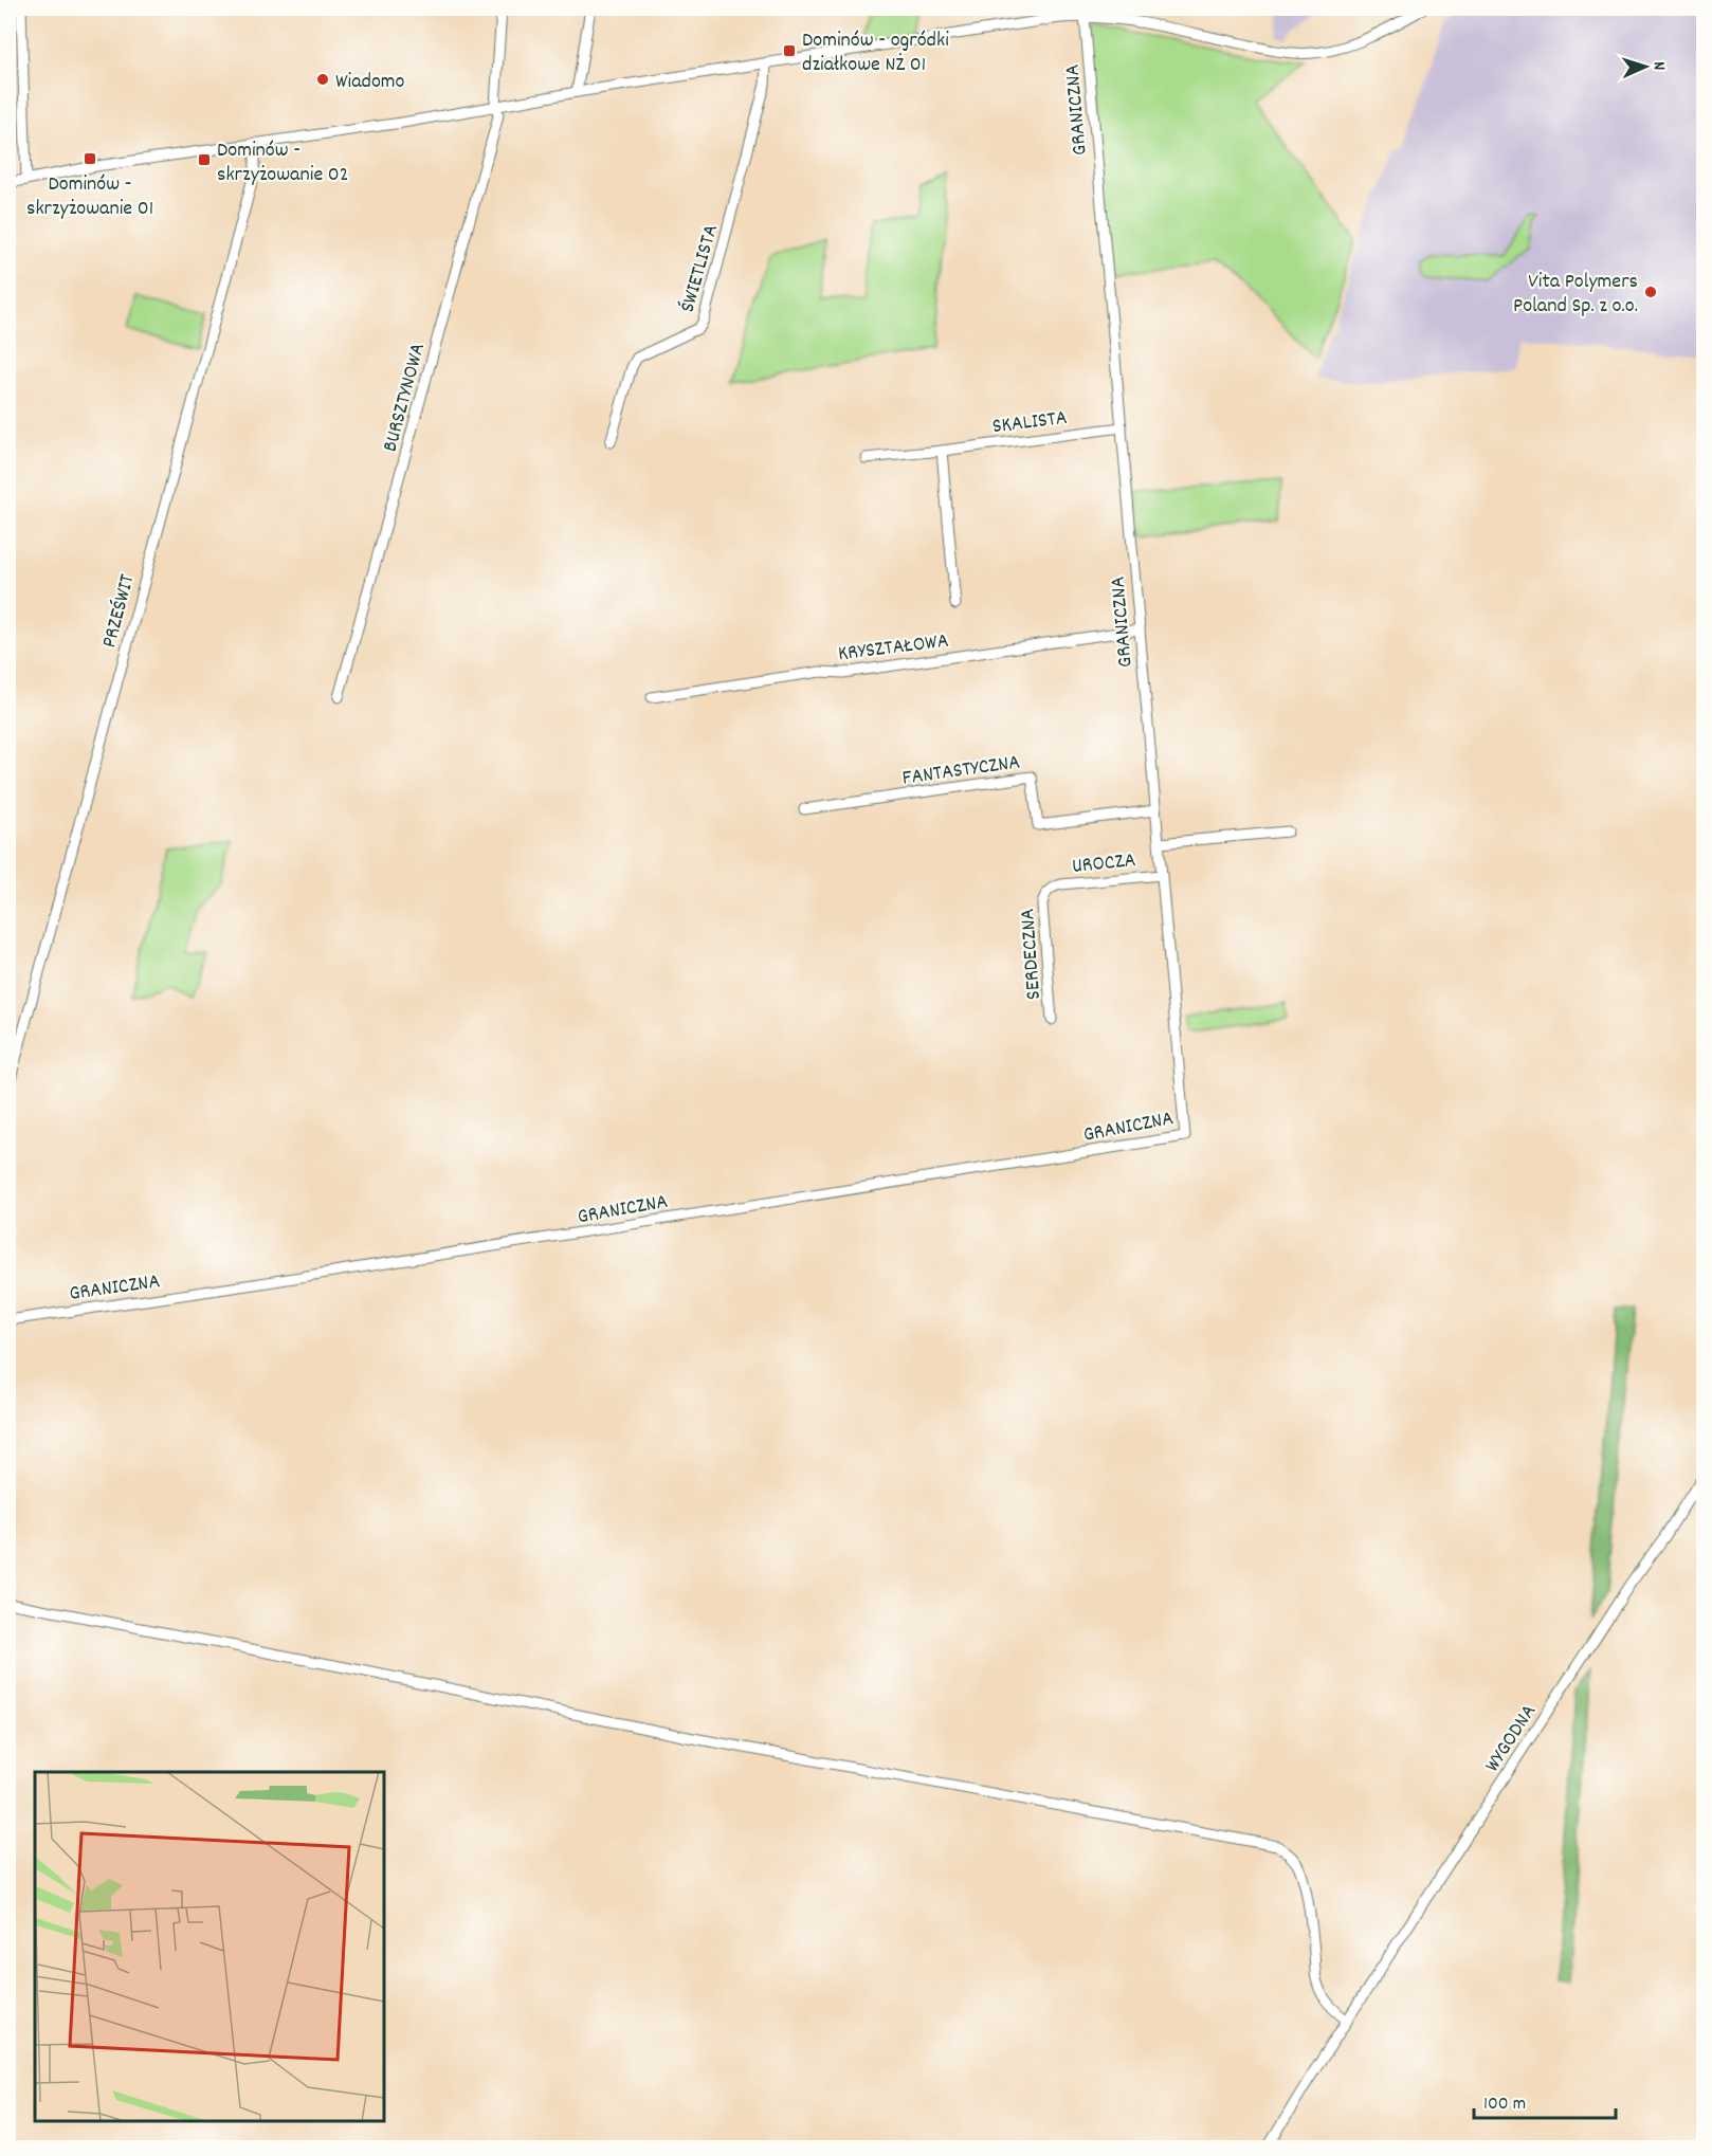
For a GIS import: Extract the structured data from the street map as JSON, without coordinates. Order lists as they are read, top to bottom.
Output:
{
  "streets": {
    "street": [
      "GRANICZNA",
      "ŚWIETLISTA",
      "BURSZTYNOWA",
      "SKALISTA",
      "PRZEŚWIT",
      "KRYSZTAŁOWA",
      "FANTASTYCZNA",
      "UROCZA",
      "SERDECZNA",
      "WYGODNA"
    ]
  },
  "crossings": [
    ["GRANICZNA", "SKALISTA"],
    ["GRANICZNA", "KRYSZTAŁOWA"],
    ["GRANICZNA", "FANTASTYCZNA"],
    ["GRANICZNA", "UROCZA"],
    ["UROCZA", "SERDECZNA"]
  ],
  "places": {
    "transit": ["Dominów - ogródki działkowe NŻ 01", "Dominów - skrzyżowanie 01", "Dominów - skrzyżowanie 02"],
    "other": ["Wiadomo", "Vita Polymers Poland Sp. z o.o."]
  },
  "scale_bar": "100 m",
  "north": "right"
}
